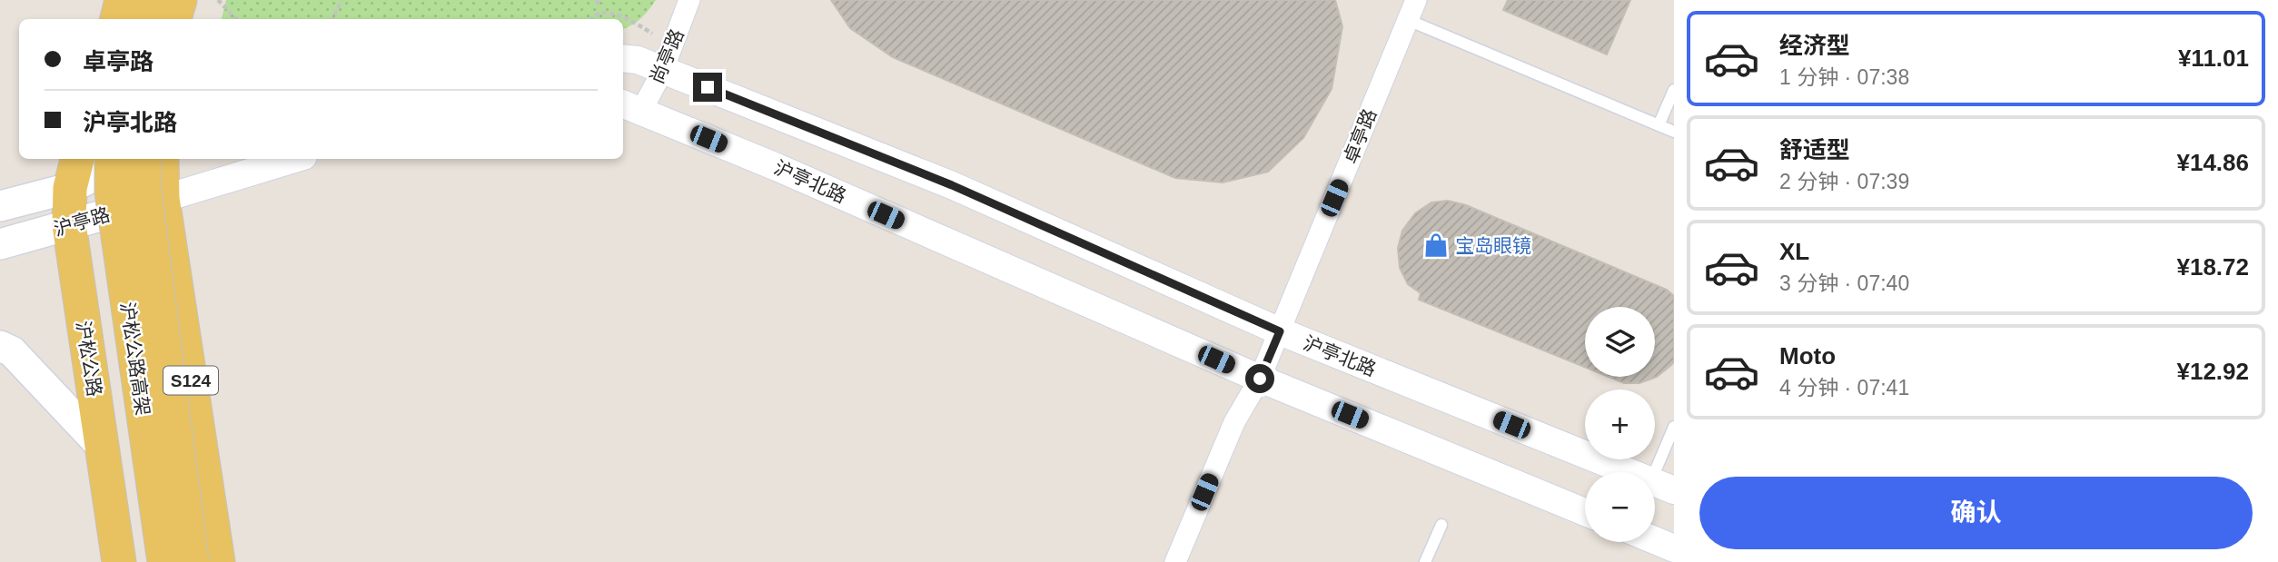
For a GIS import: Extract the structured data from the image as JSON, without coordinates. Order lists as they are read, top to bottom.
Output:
{
  "streets": {
    "main road": [
      "沪亭路",
      "沪松公路",
      "沪松公路高架",
      "S124"
    ],
    "street": ["尚亭路", "卓亭路", "沪亭北路"]
  },
  "crossings": [
    ["尚亭路", "沪亭北路"],
    ["卓亭路", "沪亭北路"],
    ["沪亭路", "沪松公路"],
    ["沪亭路", "S124"]
  ],
  "places": {
    "shop": ["宝岛眼镜"]
  },
  "page": {
    "list": [
      {
        "name": "经济型",
        "note": "1 分钟 · 07:38",
        "value": "¥11.01"
      },
      {
        "name": "舒适型",
        "note": "2 分钟 · 07:39",
        "value": "¥14.86"
      },
      {
        "name": "XL",
        "note": "3 分钟 · 07:40",
        "value": "¥18.72"
      },
      {
        "name": "Moto",
        "note": "4 分钟 · 07:41",
        "value": "¥12.92"
      }
    ],
    "banner": ["卓亭路", "沪亭北路"],
    "map_buttons": ["+", "−"],
    "buttons": "确认"
  }
}
